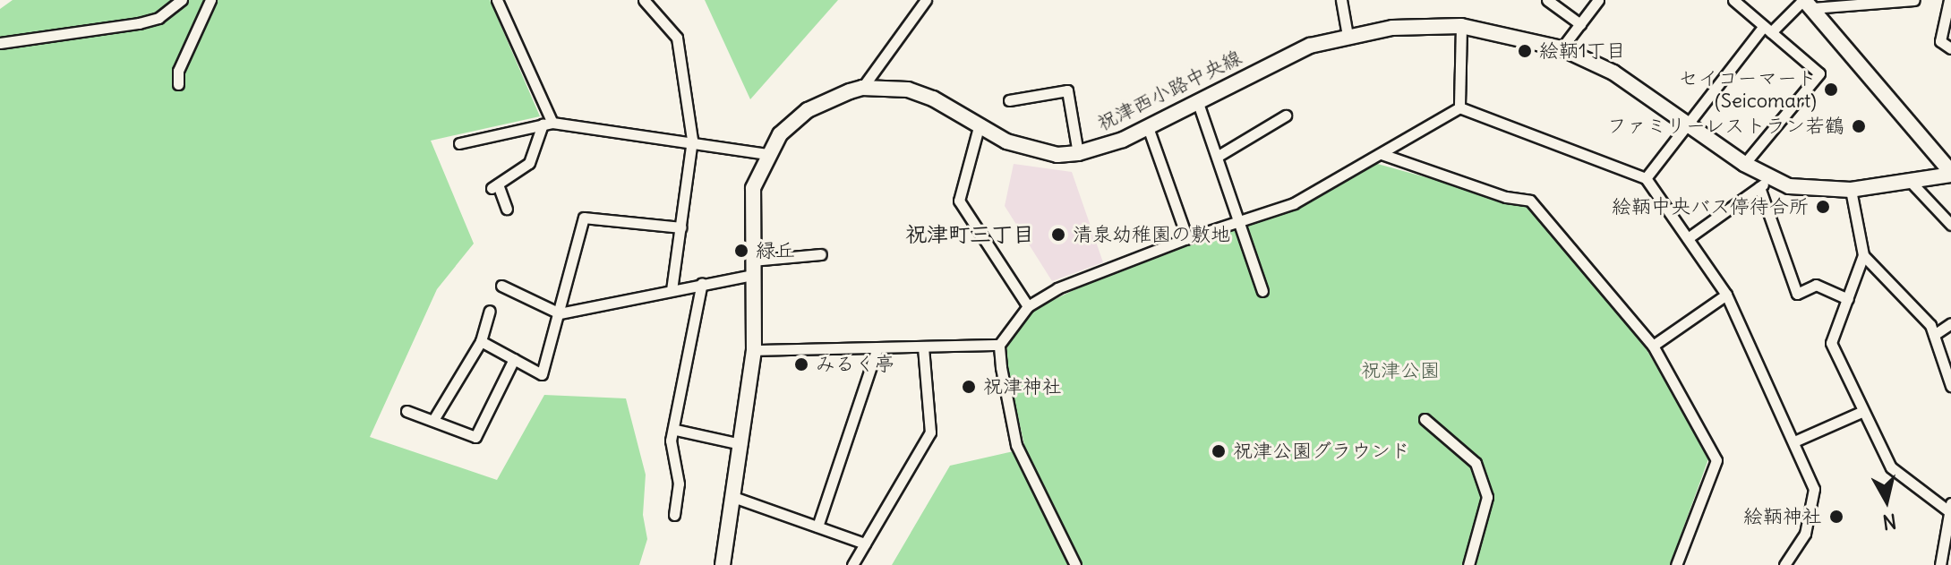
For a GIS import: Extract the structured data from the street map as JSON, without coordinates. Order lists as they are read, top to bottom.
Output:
{
  "streets": {
    "main road": ["祝津西小路中央線"]
  },
  "districts": ["祝津町三丁目"],
  "parks": ["祝津公園"],
  "places": [
    "絵鞆1丁目",
    "セイコーマート (Seicomart)",
    "ファミリーレストラン若鶴",
    "絵鞆中央バス停待合所",
    "清泉幼稚園の敷地",
    "緑丘",
    "みるく亭",
    "祝津神社",
    "祝津公園グラウンド",
    "絵鞆神社"
  ],
  "north": "bottom"
}
